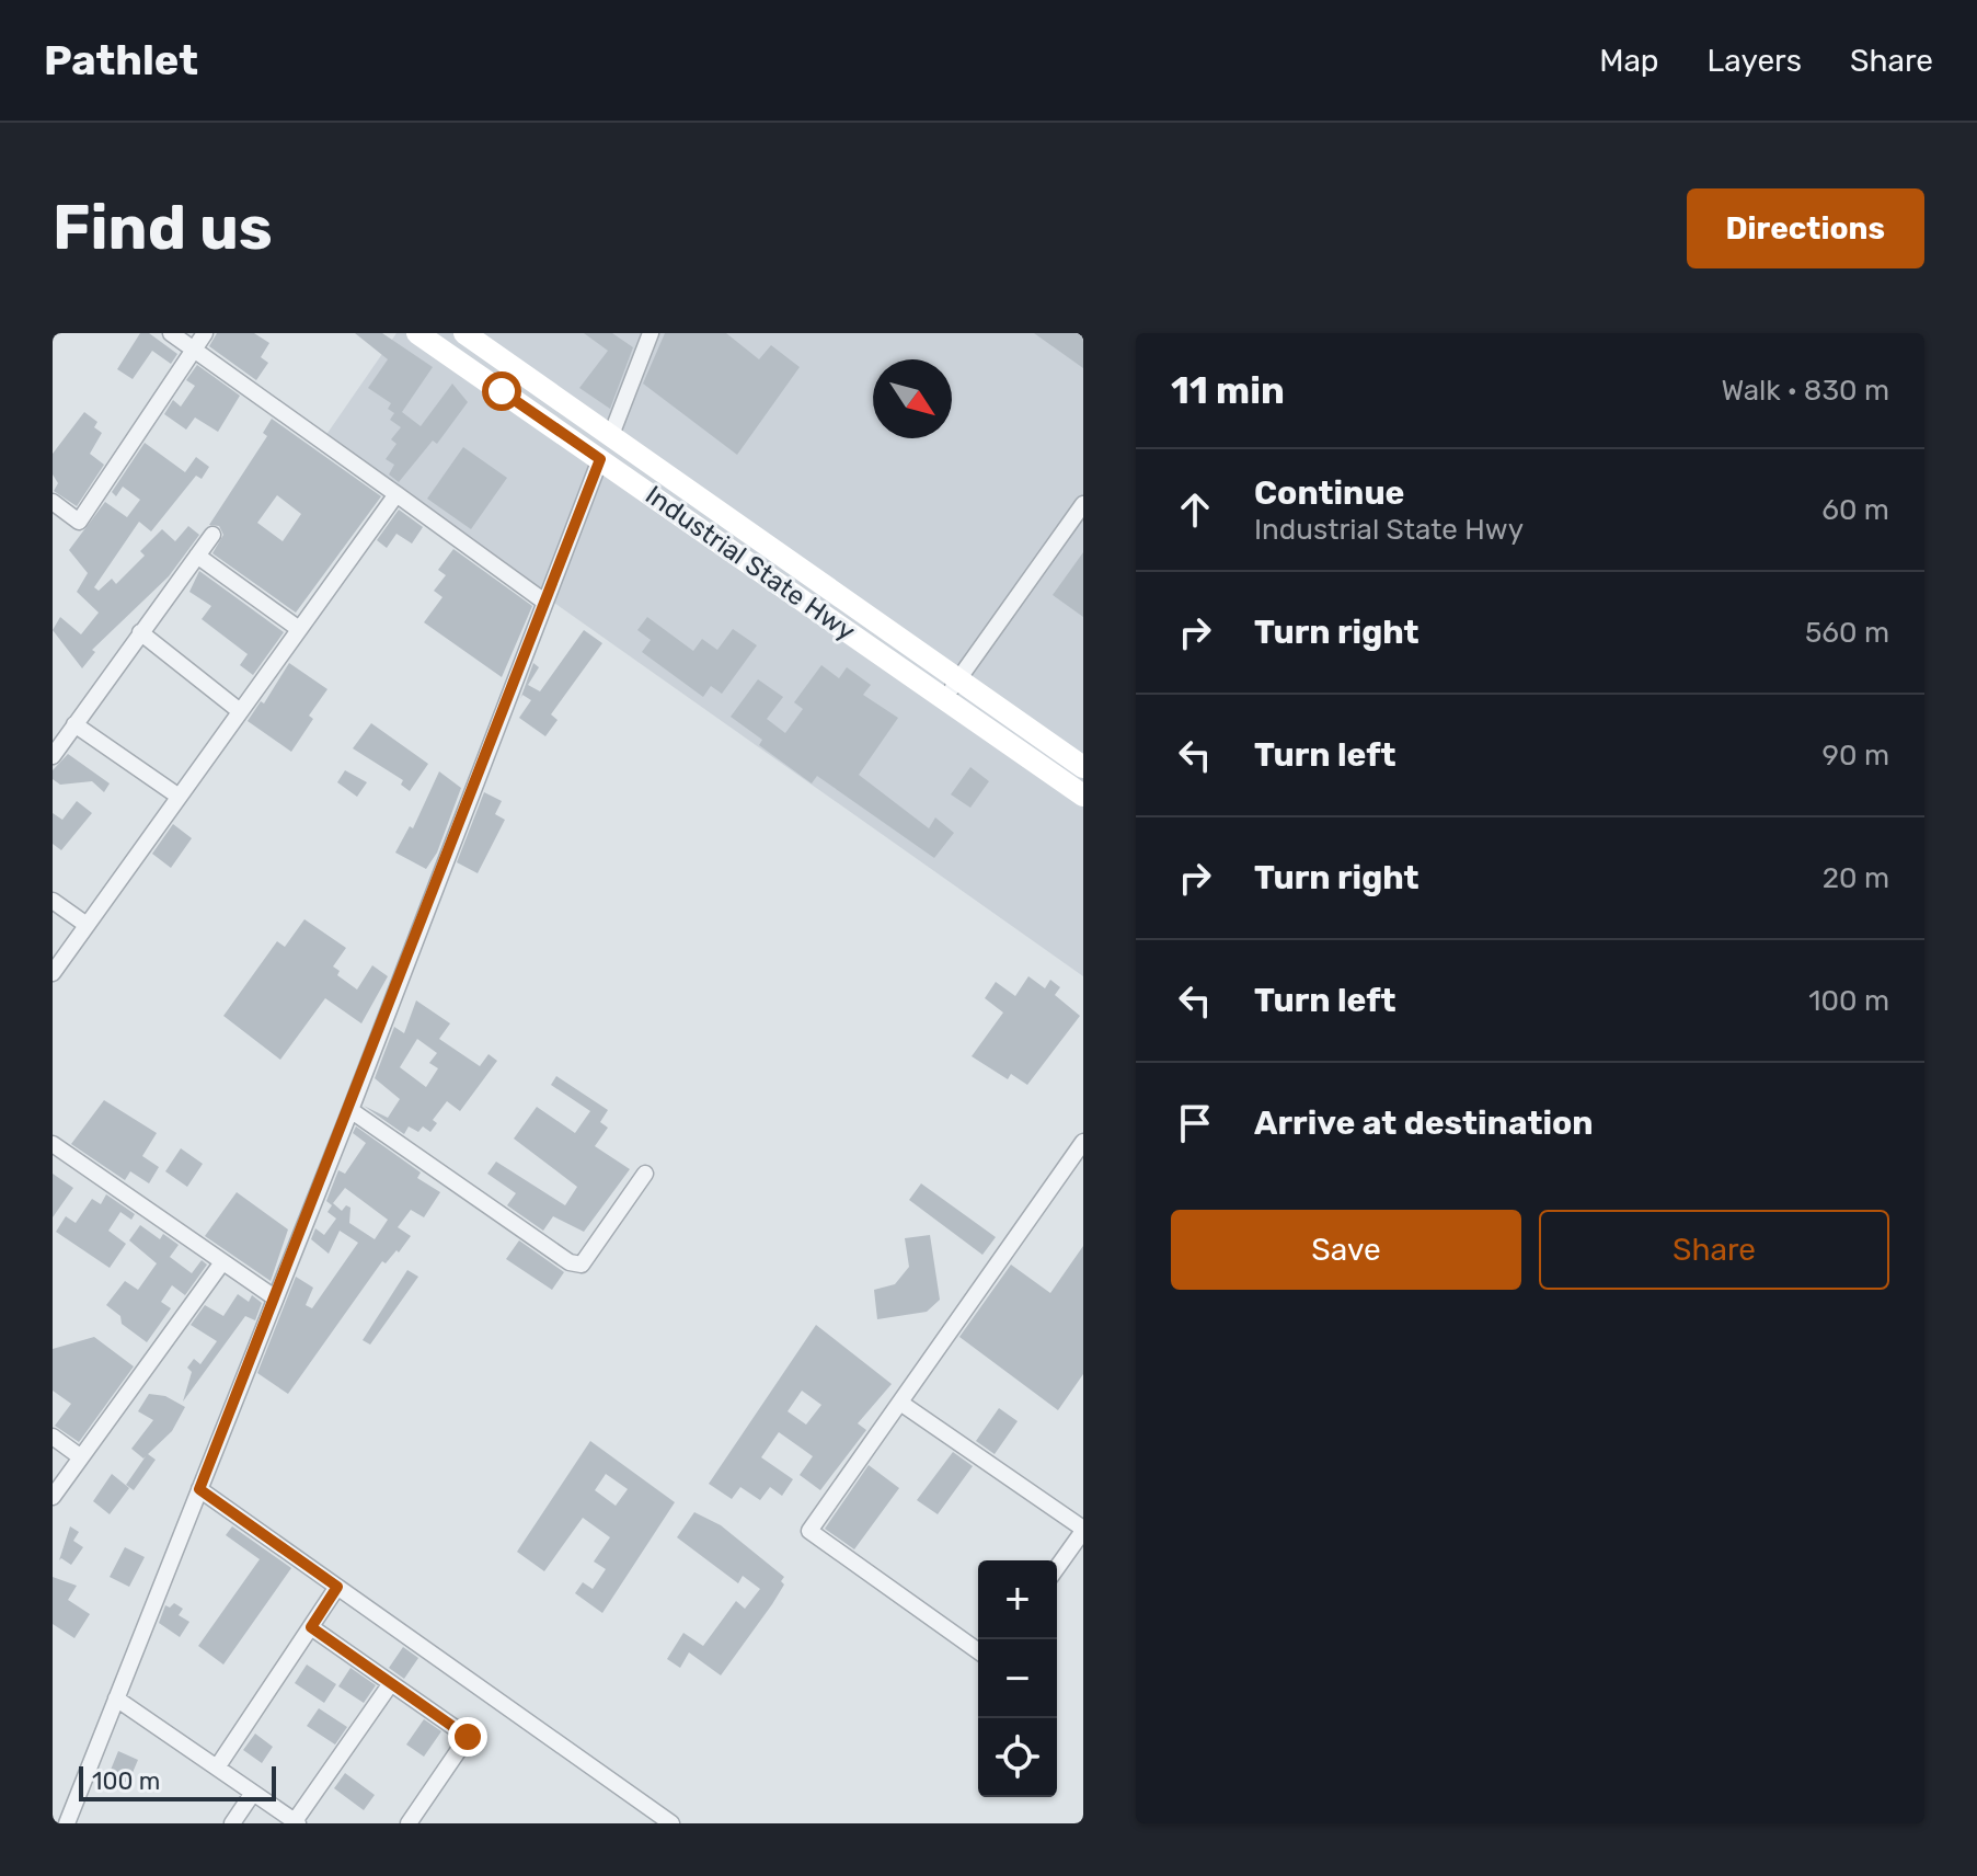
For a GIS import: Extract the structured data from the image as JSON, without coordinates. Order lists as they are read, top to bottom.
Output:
{
  "streets": {
    "main road": ["Industrial State Hwy"]
  },
  "scale_bar": "100 m",
  "north": "bottom right",
  "page": {
    "header": "Pathlet",
    "nav": ["Map", "Layers", "Share"],
    "buttons": [
      "Directions",
      ["Save", "Share"]
    ],
    "title": "Find us",
    "heading": ["11 min", "Walk · 830 m"],
    "list": [
      ["Continue", "Industrial State Hwy", "60 m"],
      ["Turn right", "560 m"],
      ["Turn left", "90 m"],
      ["Turn right", "20 m"],
      ["Turn left", "100 m"],
      "Arrive at destination"
    ],
    "map_buttons": ["+", "−"],
    "scale": "100 m"
  }
}
